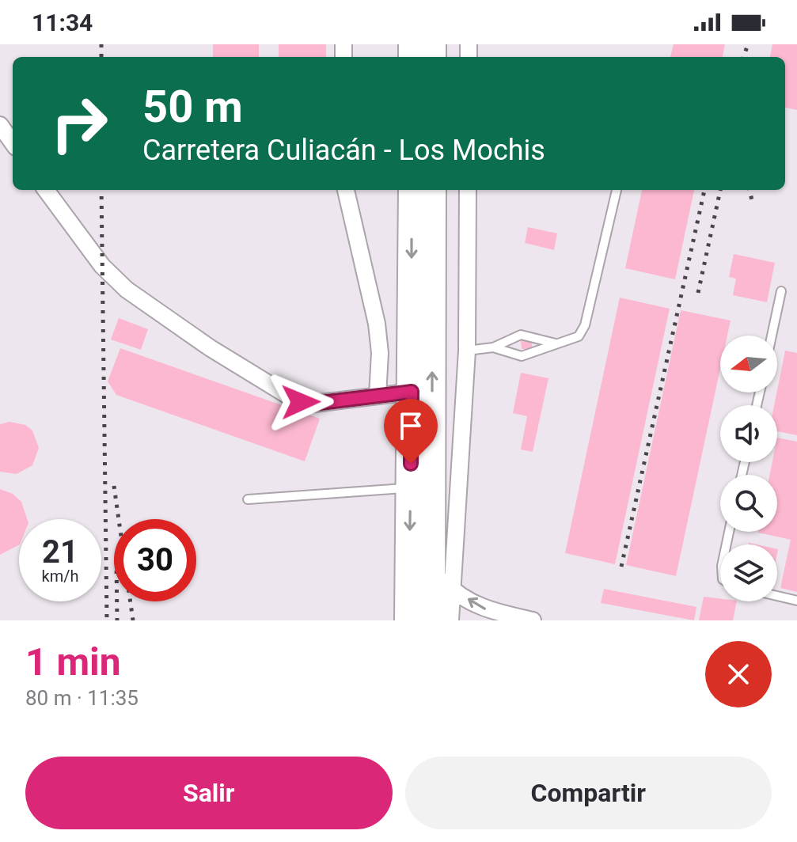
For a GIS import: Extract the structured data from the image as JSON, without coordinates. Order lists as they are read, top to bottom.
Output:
{
  "north": "left",
  "page": {
    "status": "11:34",
    "turn": ["50 m", "Carretera Culiacán - Los Mochis"],
    "speed": "21 km/h",
    "limit": "30",
    "heading": ["1 min", "80 m · 11:35"],
    "buttons": ["Salir", "Compartir"]
  }
}
